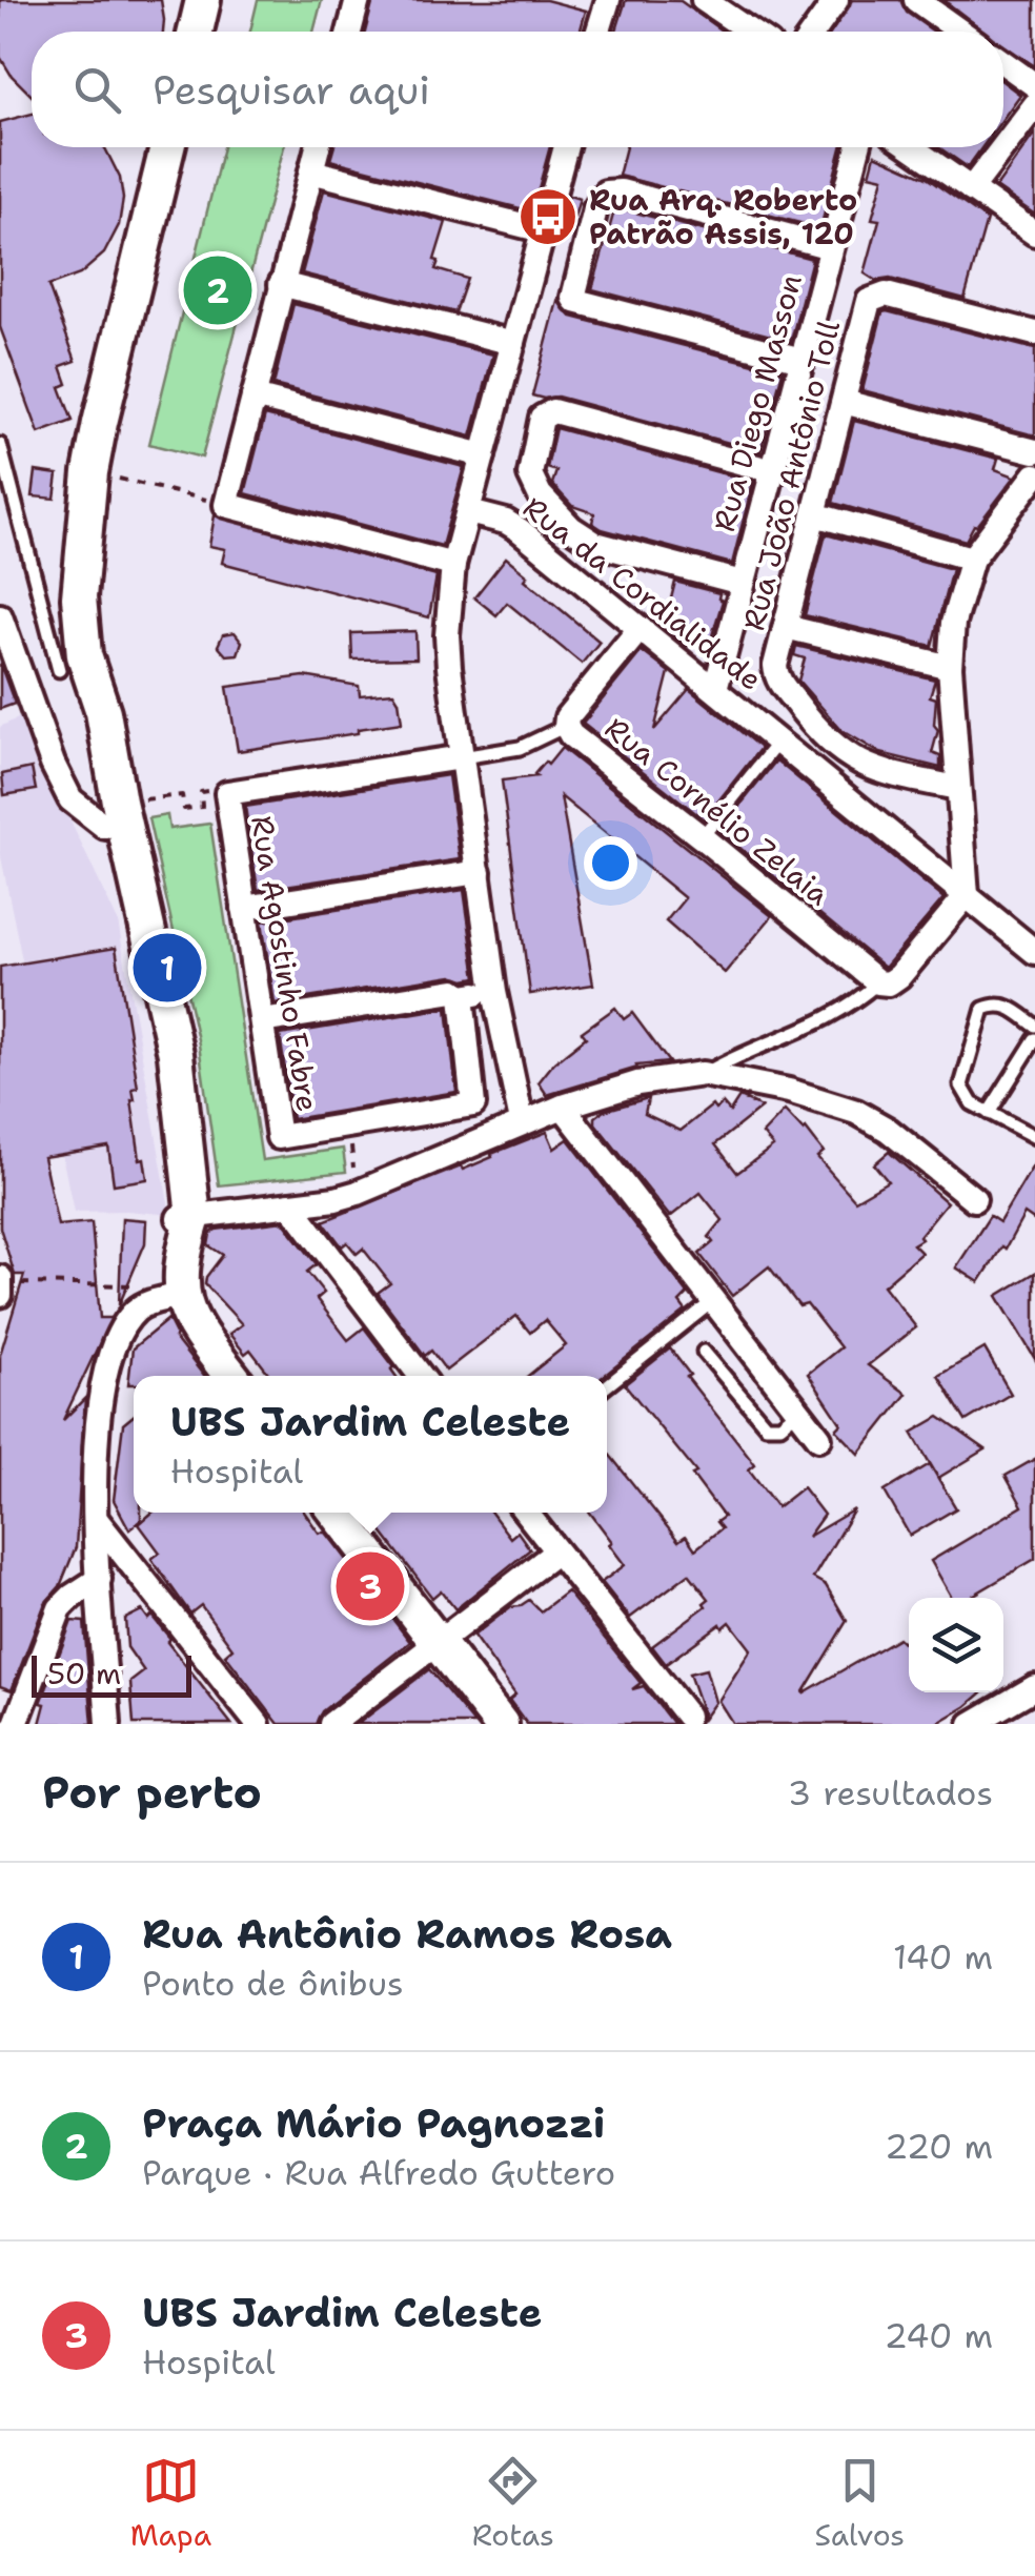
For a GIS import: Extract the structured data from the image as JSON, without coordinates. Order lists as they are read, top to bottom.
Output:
{
  "streets": {
    "street": [
      "Rua Diego Masson",
      "Rua João Antônio Toll",
      "Rua da Cordialidade",
      "Rua Cornélio Zelaia",
      "Rua Agostinho Fabre"
    ]
  },
  "crossings": [
    ["Rua Diego Masson", "Rua da Cordialidade"],
    ["Rua da Cordialidade", "Rua Cornélio Zelaia"]
  ],
  "places": {
    "bus stop": ["Rua Arq. Roberto Patrão Assis, 120"]
  },
  "scale_bar": "50 m",
  "page": {
    "search": "Pesquisar aqui",
    "pins": ["2", "1", "3"],
    "popup": ["UBS Jardim Celeste", "Hospital"],
    "scale": "50 m",
    "heading": ["Por perto", "3 resultados"],
    "list": [
      {
        "mark": "1",
        "name": "Rua Antônio Ramos Rosa",
        "note": "Ponto de ônibus",
        "value": "140 m"
      },
      {
        "mark": "2",
        "name": "Praça Mário Pagnozzi",
        "note": "Parque · Rua Alfredo Guttero",
        "value": "220 m"
      },
      {
        "mark": "3",
        "name": "UBS Jardim Celeste",
        "note": "Hospital",
        "value": "240 m"
      }
    ],
    "nav": ["Mapa", "Rotas", "Salvos"]
  }
}
